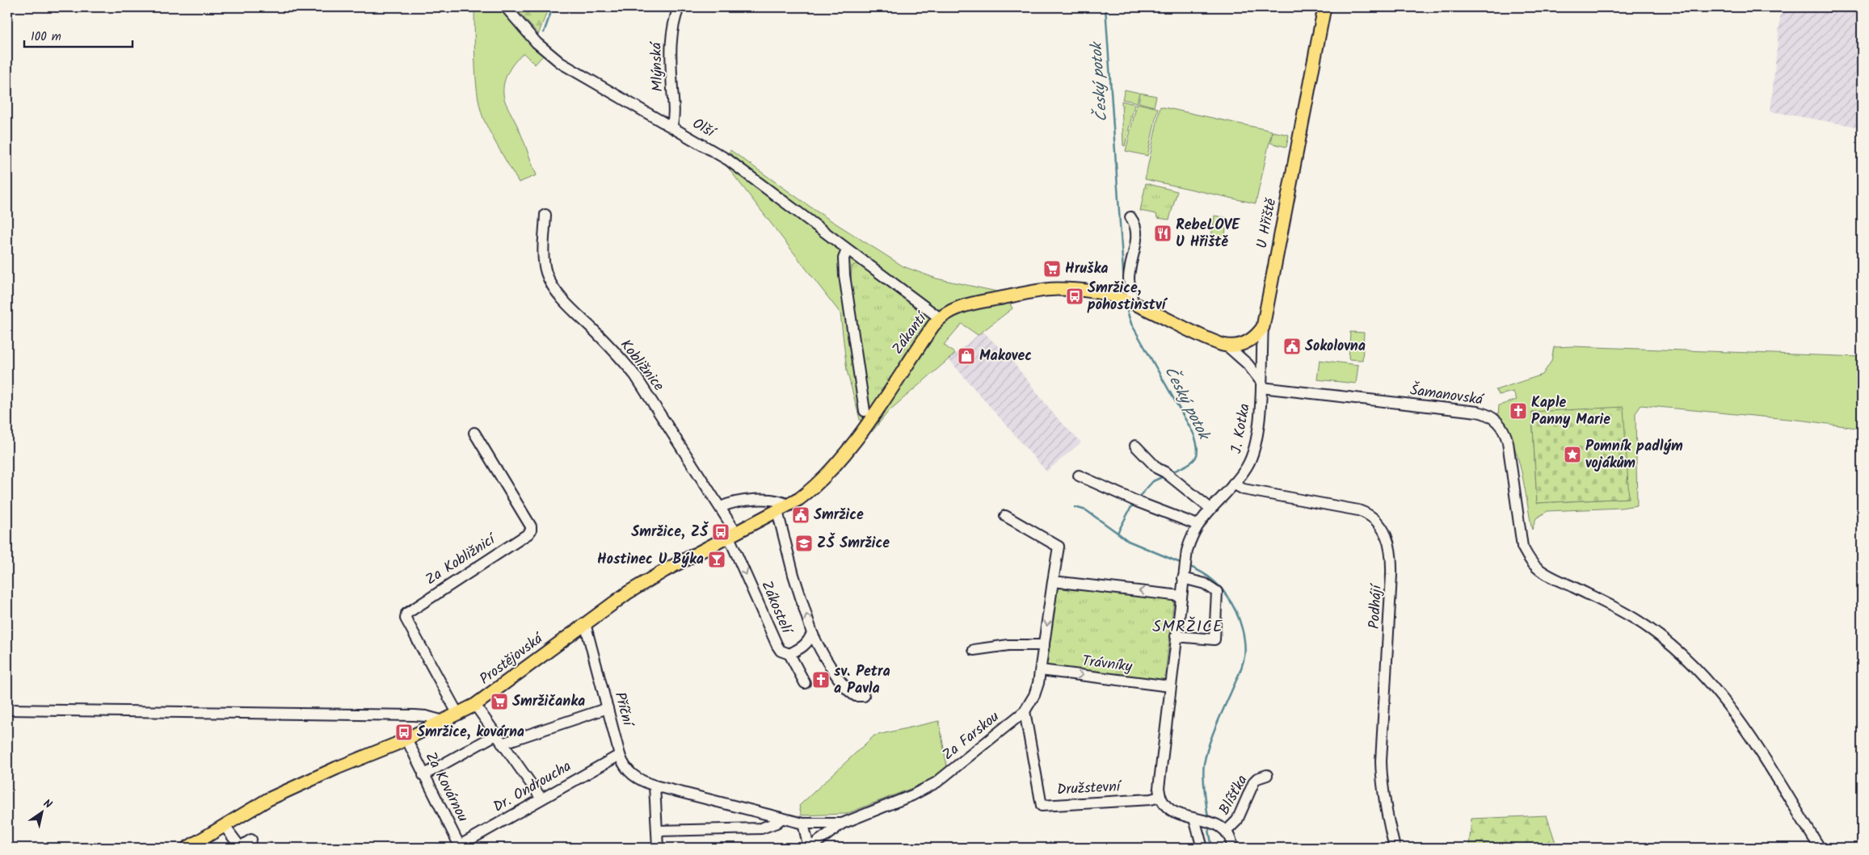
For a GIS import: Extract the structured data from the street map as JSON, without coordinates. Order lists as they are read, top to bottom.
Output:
{
  "streets": {
    "main road": ["U Hřiště", "Zákantí", "Prostějovská"],
    "street": [
      "Mlýnská",
      "Olší",
      "Kobližnice",
      "Šamanovská",
      "J. Kotka",
      "Za Kobližnicí",
      "Zákostelí",
      "Podhájí",
      "Trávníky",
      "Příční",
      "Za Farskou",
      "Za Kovárnou",
      "Dr. Ondroucha",
      "Družstevní",
      "Blíšťka"
    ]
  },
  "crossings": [
    ["Mlýnská", "Olší"],
    ["Olší", "Zákantí"],
    ["U Hřiště", "J. Kotka"],
    ["Zákantí", "Prostějovská"],
    ["Kobližnice", "Zákostelí"],
    ["Kobližnice", "Prostějovská"],
    ["Šamanovská", "J. Kotka"],
    ["J. Kotka", "Podhájí"],
    ["Za Kobližnicí", "Prostějovská"],
    ["Zákostelí", "Prostějovská"],
    ["Prostějovská", "Příční"],
    ["Prostějovská", "Za Kovárnou"],
    ["Trávníky", "Za Farskou"],
    ["Příční", "Za Farskou"],
    ["Příční", "Dr. Ondroucha"],
    ["Za Farskou", "Družstevní"],
    ["Za Kovárnou", "Dr. Ondroucha"],
    ["Družstevní", "Blíšťka"]
  ],
  "districts": ["SMRŽICE"],
  "water": ["Český potok"],
  "places": {
    "restaurant": ["RebeLOVE U Hřiště"],
    "supermarket": ["Hruška", "Smržičanka"],
    "bus stop": ["Smržice, pohostinství", "Smržice, ZŠ", "Smržice, kovárna"],
    "public building": ["Sokolovna", "Smržice"],
    "shop": ["Makovec"],
    "church": ["Kaple Panny Marie", "sv. Petra a Pavla"],
    "place": ["Pomník padlým vojákům"],
    "school or university": ["ZŠ Smržice"],
    "bar": ["Hostinec U Býka"]
  },
  "scale_bar": "100 m",
  "north": "top right"
}
